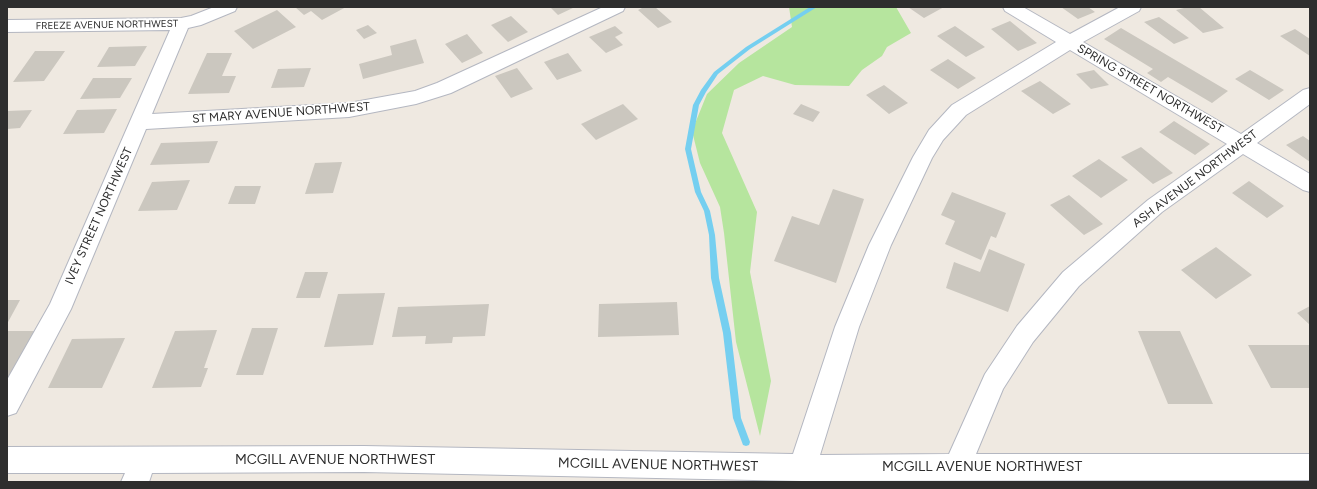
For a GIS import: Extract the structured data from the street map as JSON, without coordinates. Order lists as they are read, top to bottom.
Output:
{
  "streets": {
    "street": [
      "FREEZE AVENUE NORTHWEST",
      "SPRING STREET NORTHWEST",
      "ST MARY AVENUE NORTHWEST",
      "ASH AVENUE NORTHWEST",
      "IVEY STREET NORTHWEST",
      "MCGILL AVENUE NORTHWEST"
    ]
  },
  "crossings": [
    ["FREEZE AVENUE NORTHWEST", "IVEY STREET NORTHWEST"],
    ["SPRING STREET NORTHWEST", "ASH AVENUE NORTHWEST"],
    ["ST MARY AVENUE NORTHWEST", "IVEY STREET NORTHWEST"],
    ["ASH AVENUE NORTHWEST", "MCGILL AVENUE NORTHWEST"]
  ]
}
